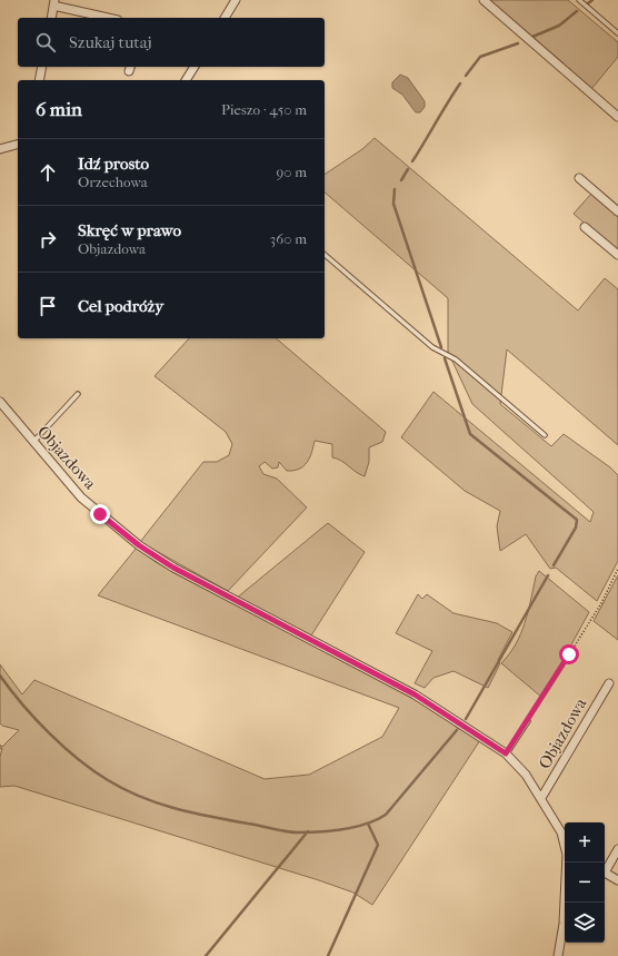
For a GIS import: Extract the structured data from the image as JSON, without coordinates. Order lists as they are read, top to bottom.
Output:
{
  "streets": {
    "street": ["Objazdowa"]
  },
  "page": {
    "search": "Szukaj tutaj",
    "heading": ["6 min", "Pieszo · 450 m"],
    "list": [
      ["Idź prosto", "Orzechowa", "90 m"],
      ["Skręć w prawo", "Objazdowa", "360 m"],
      "Cel podróży"
    ],
    "map_buttons": ["+", "−"]
  }
}
